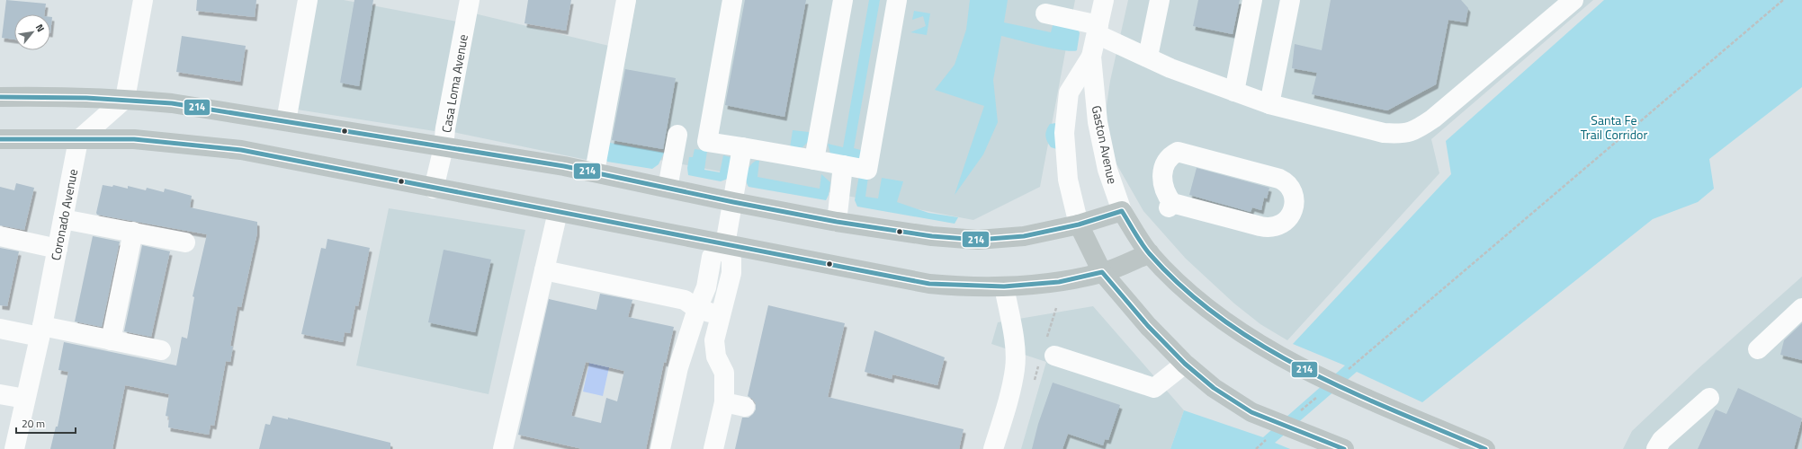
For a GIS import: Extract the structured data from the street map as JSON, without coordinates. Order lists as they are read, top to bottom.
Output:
{
  "streets": {
    "street": ["Casa Loma Avenue", "Gaston Avenue", "Coronado Avenue"]
  },
  "parks": ["Santa Fe Trail Corridor"],
  "lines": ["transit line 214"],
  "scale_bar": "20 m",
  "north": "top right"
}
